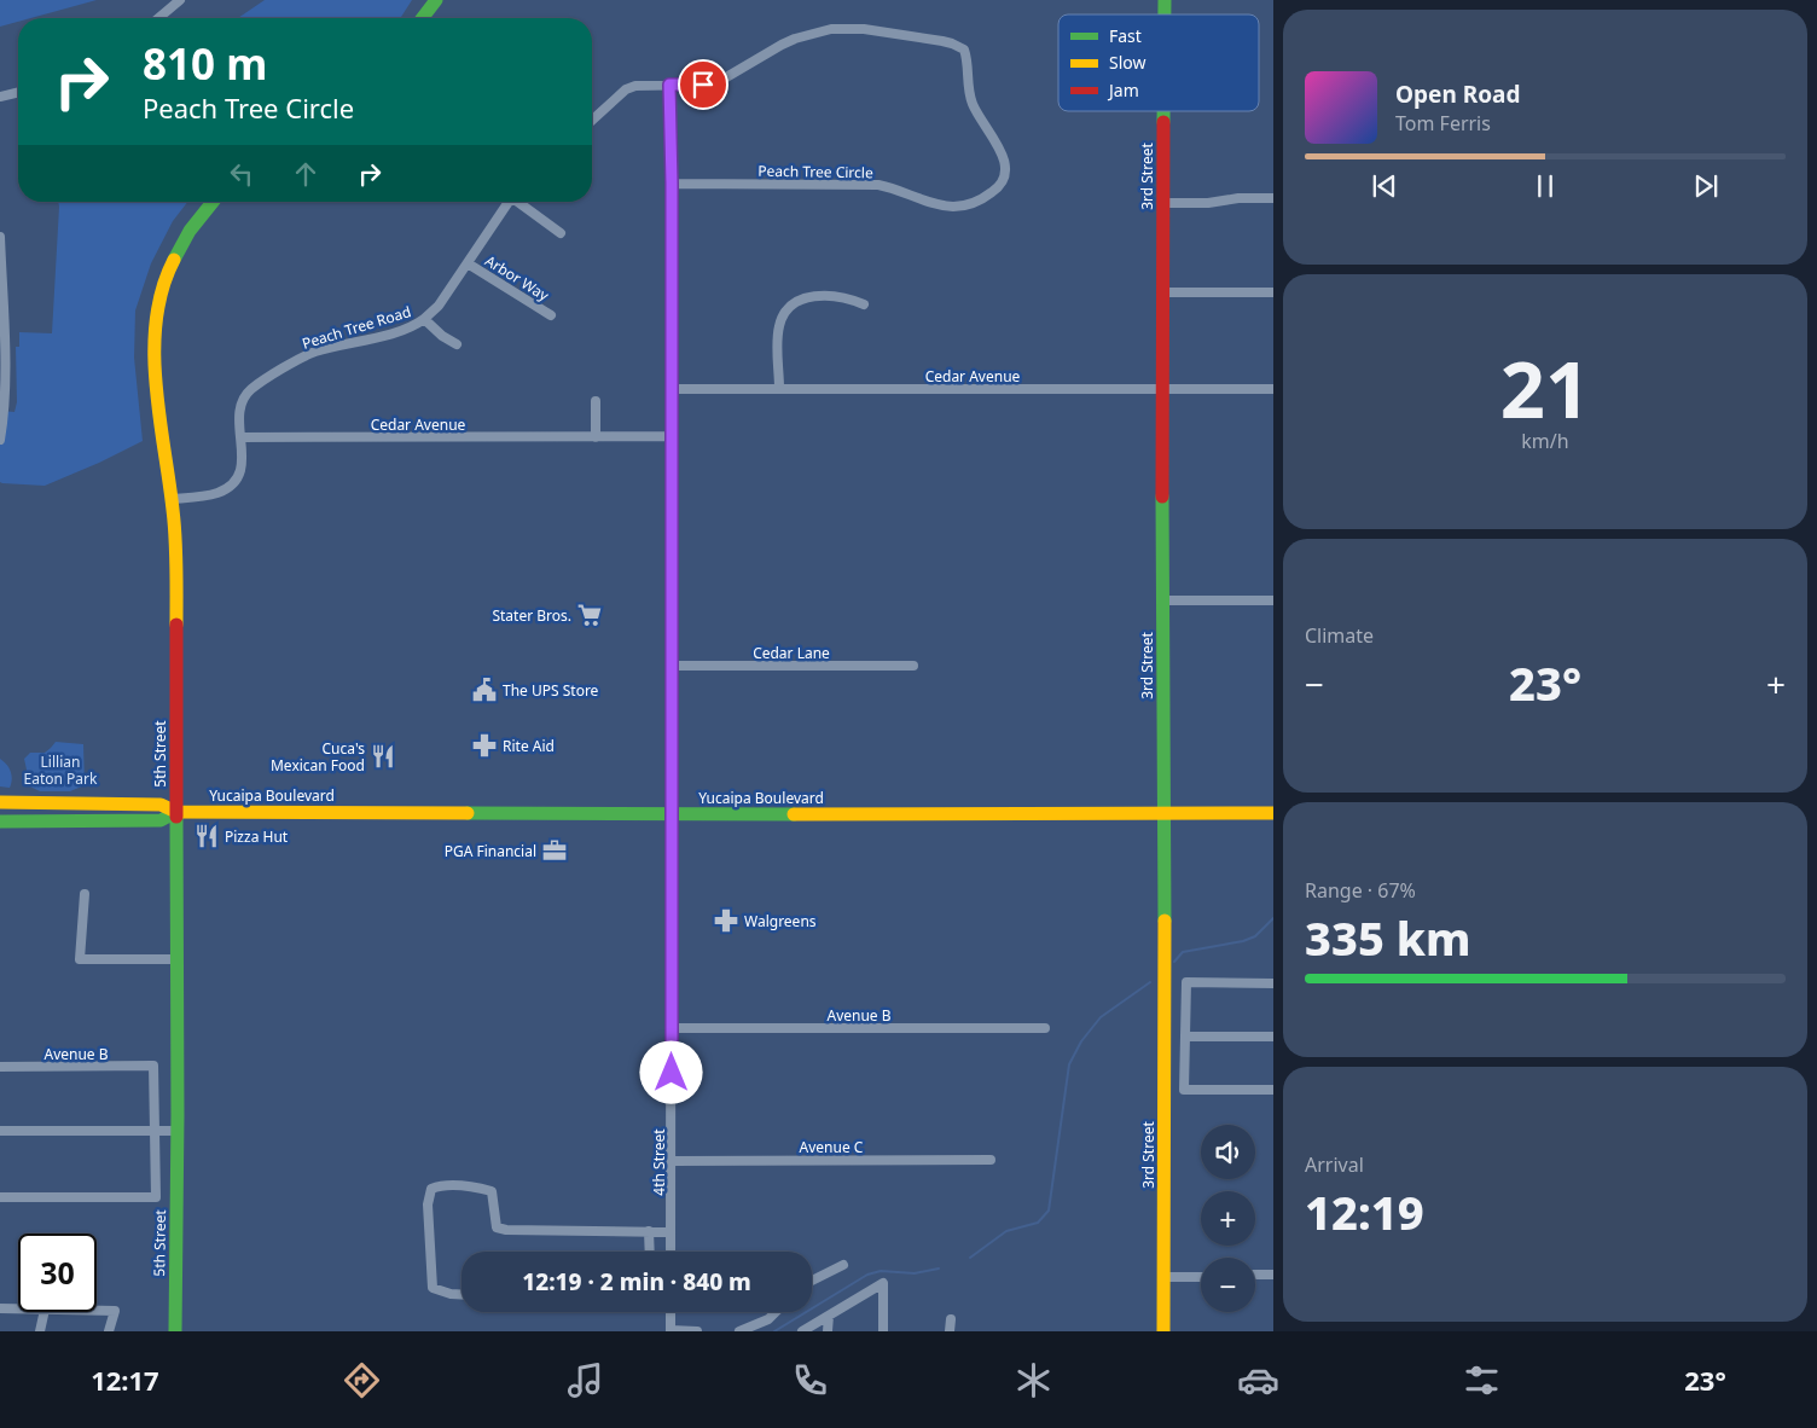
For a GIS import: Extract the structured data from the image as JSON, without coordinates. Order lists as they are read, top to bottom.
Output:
{
  "streets": {
    "main road": ["3rd Street", "5th Street", "Yucaipa Boulevard"],
    "street": [
      "Peach Tree Circle",
      "Arbor Way",
      "Peach Tree Road",
      "Cedar Avenue",
      "Cedar Lane",
      "Avenue B",
      "Avenue C",
      "4th Street"
    ]
  },
  "crossings": [
    ["Peach Tree Circle", "4th Street"],
    ["3rd Street", "Cedar Avenue"],
    ["3rd Street", "Yucaipa Boulevard"],
    ["Arbor Way", "Peach Tree Road"],
    ["Peach Tree Road", "Cedar Avenue"],
    ["Peach Tree Road", "5th Street"],
    ["Cedar Avenue", "4th Street"],
    ["Cedar Lane", "4th Street"],
    ["5th Street", "Yucaipa Boulevard"],
    ["Yucaipa Boulevard", "4th Street"],
    ["Avenue B", "4th Street"],
    ["Avenue C", "4th Street"]
  ],
  "parks": ["Lillian Eaton Park"],
  "places": {
    "supermarket": ["Stater Bros."],
    "public building": ["The UPS Store"],
    "pharmacy": ["Rite Aid", "Walgreens"],
    "restaurant": ["Cuca's Mexican Food", "Pizza Hut"],
    "office": ["PGA Financial"]
  },
  "legend": ["Fast", "Slow", "Jam"],
  "page": {
    "turn": ["810 m", "Peach Tree Circle"],
    "song": ["Open Road", "Tom Ferris"],
    "tile": [
      ["21", "km/h"],
      "Climate",
      ["Range · 67%", "335 km"],
      ["Arrival", "12:19"]
    ],
    "heat": ["−", "23°", "+"],
    "map_buttons": ["+", "−"],
    "limit": "30",
    "trip": "12:19 · 2 min · 840 m",
    "tabs": ["12:17", "23°"]
  }
}
